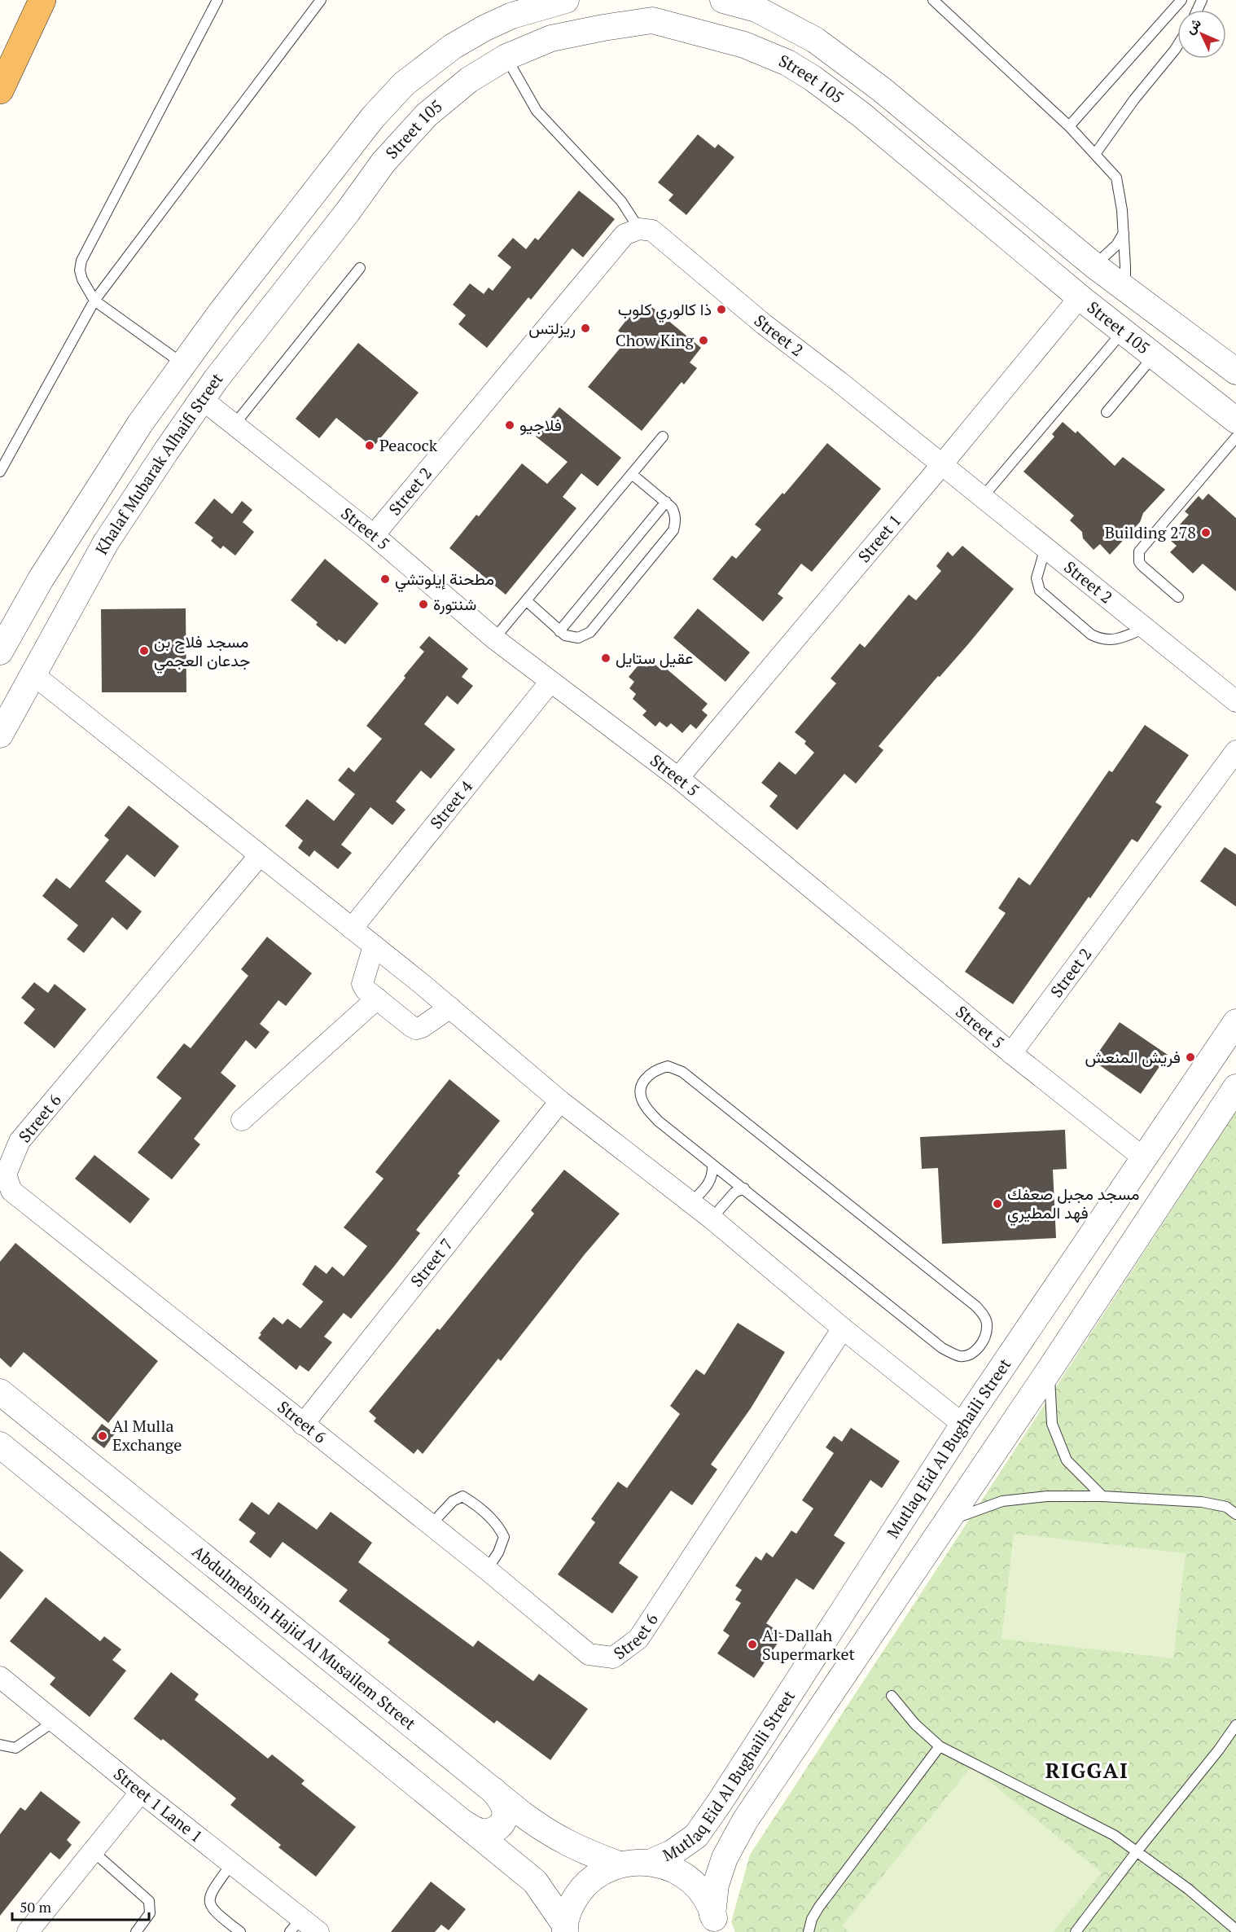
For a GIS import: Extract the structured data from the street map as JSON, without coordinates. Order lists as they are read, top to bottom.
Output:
{
  "streets": {
    "street": [
      "Street 105",
      "Street 2",
      "Khalaf Mubarak Alhaifi Street",
      "Street 5",
      "Street 1",
      "Street 4",
      "Street 6",
      "Street 7",
      "Mutlaq Eid Al Bughaili Street",
      "Abdulmehsin Hajid Al Musailem Street",
      "Street 1 Lane 1"
    ]
  },
  "crossings": [
    ["Street 105", "Khalaf Mubarak Alhaifi Street"],
    ["Street 105", "Street 1"],
    ["Street 2", "Street 5"],
    ["Street 2", "Street 1"],
    ["Khalaf Mubarak Alhaifi Street", "Street 5"],
    ["Street 5", "Street 1"],
    ["Street 5", "Street 4"],
    ["Street 5", "Mutlaq Eid Al Bughaili Street"],
    ["Street 6", "Street 7"]
  ],
  "districts": ["RIGGAI"],
  "places": [
    "ذا كالوري كلوب",
    "ريزلتس",
    "Chow King",
    "فلاجيو",
    "Peacock",
    "Building 278",
    "مطحنة إيلوتشي",
    "شنتورة",
    "مسجد فلاح بن جدعان العجمي",
    "عقيل ستايل",
    "فريش المنعش",
    "مسجد مجبل صعفك فهد المطيري",
    "Al Mulla Exchange",
    "Al-Dallah Supermarket"
  ],
  "scale_bar": "50 m",
  "north": "top left"
}
